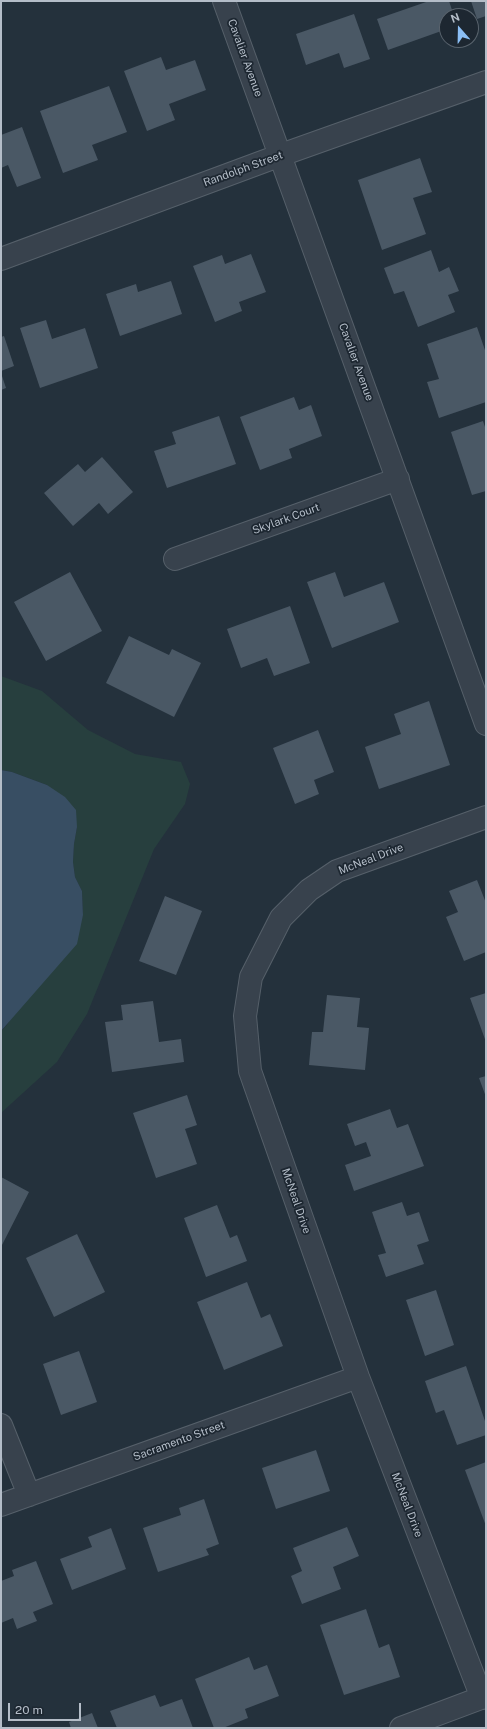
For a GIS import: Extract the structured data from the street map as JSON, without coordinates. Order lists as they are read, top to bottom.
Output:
{
  "streets": {
    "street": [
      "Cavalier Avenue",
      "Randolph Street",
      "Skylark Court",
      "McNeal Drive",
      "Sacramento Street"
    ]
  },
  "crossings": [
    ["Cavalier Avenue", "Randolph Street"],
    ["Cavalier Avenue", "Skylark Court"],
    ["McNeal Drive", "Sacramento Street"]
  ],
  "scale_bar": "20 m",
  "north": "top"
}
